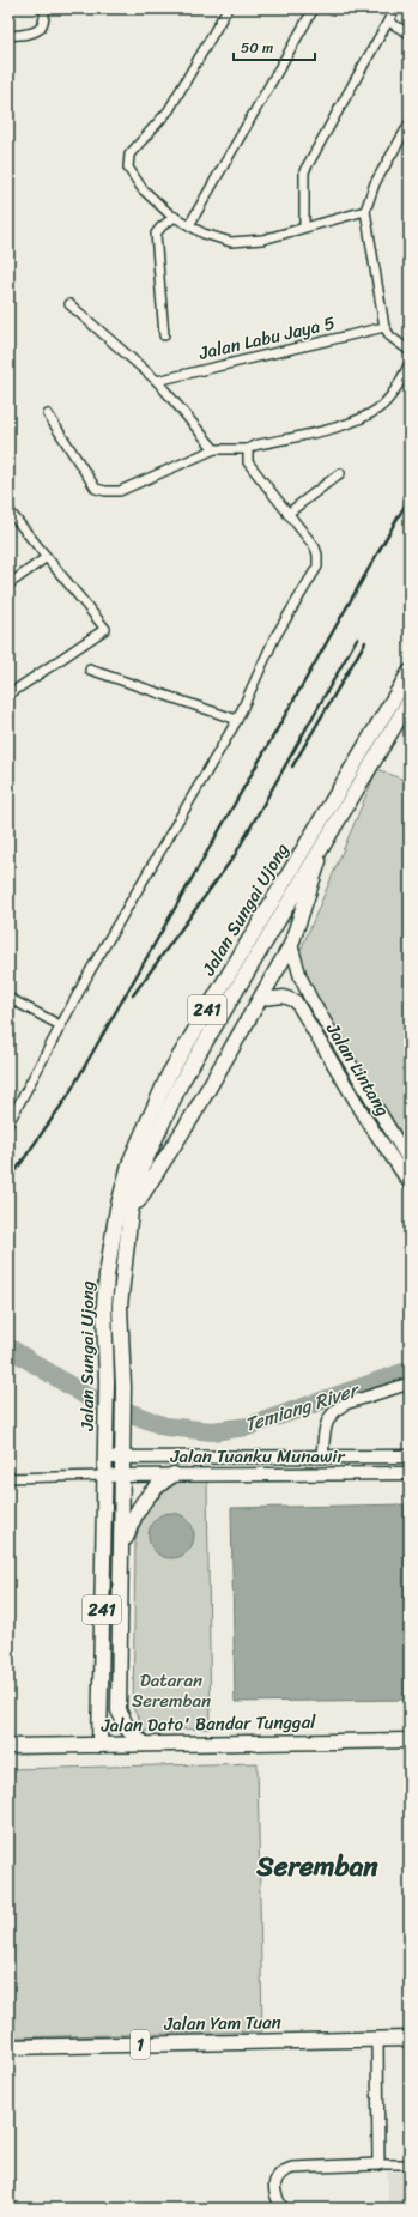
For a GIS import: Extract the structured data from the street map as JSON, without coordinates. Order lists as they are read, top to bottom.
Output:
{
  "streets": {
    "highway": [
      "Jalan Sungai Ujong",
      "241",
      "Jalan Dato' Bandar Tunggal",
      "Jalan Yam Tuan",
      "1"
    ],
    "main road": ["Jalan Lintang", "Jalan Tuanku Munawir"],
    "street": ["Jalan Labu Jaya 5"]
  },
  "crossings": [
    ["Jalan Sungai Ujong", "Jalan Tuanku Munawir"],
    ["Jalan Sungai Ujong", "Jalan Dato' Bandar Tunggal"]
  ],
  "districts": ["Seremban"],
  "water": ["Temiang River"],
  "parks": ["Dataran Seremban"],
  "scale_bar": "50 m"
}
